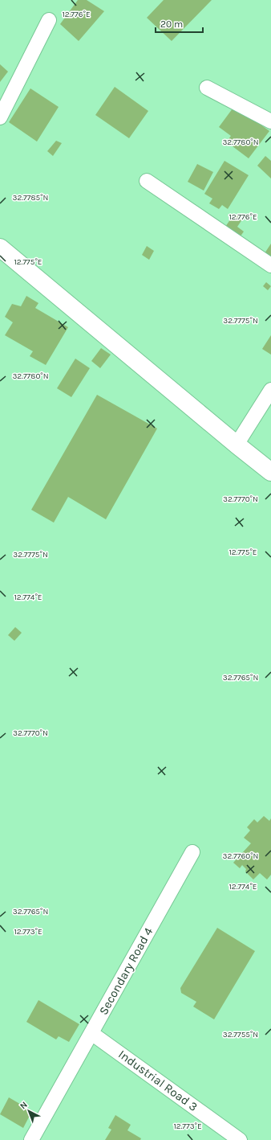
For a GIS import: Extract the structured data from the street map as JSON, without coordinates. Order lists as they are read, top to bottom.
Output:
{
  "streets": {
    "street": ["Secondary Road 4", "Industrial Road 3"]
  },
  "crossings": [
    ["Secondary Road 4", "Industrial Road 3"]
  ],
  "scale_bar": "20 m",
  "north": "top left",
  "coordinates": [
    "12.776°E",
    "32.7780°N",
    "32.7785°N",
    "12.775°E",
    "32.7775°N",
    "32.7770°N",
    "12.774°E",
    "32.7765°N",
    "32.7760°N",
    "12.773°E",
    "32.7755°N"
  ]
}
